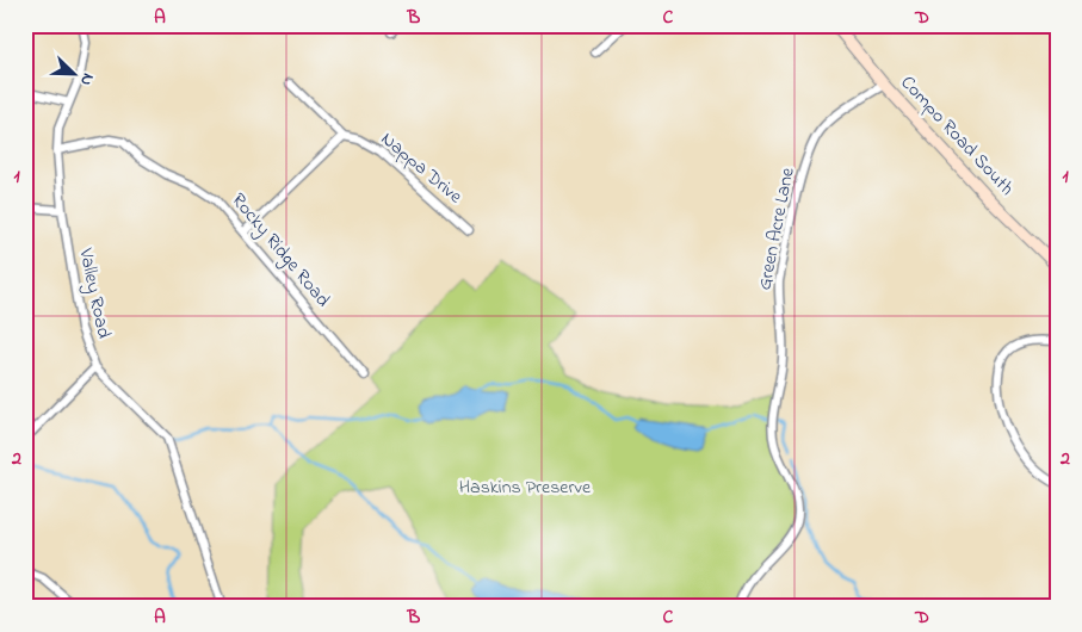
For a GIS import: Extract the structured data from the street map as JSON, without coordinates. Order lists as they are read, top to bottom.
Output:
{
  "streets": {
    "main road": ["Compo Road South"],
    "street": [
      "Nappa Drive",
      "Green Acre Lane",
      "Rocky Ridge Road",
      "Valley Road"
    ]
  },
  "crossings": [
    ["Compo Road South", "Green Acre Lane"],
    ["Rocky Ridge Road", "Valley Road"]
  ],
  "parks": ["Haskins Preserve"],
  "north": "bottom right",
  "grid": {
    "columns": [
      "A",
      "B",
      "C",
      "D"
    ],
    "rows": ["1", "2"]
  }
}
